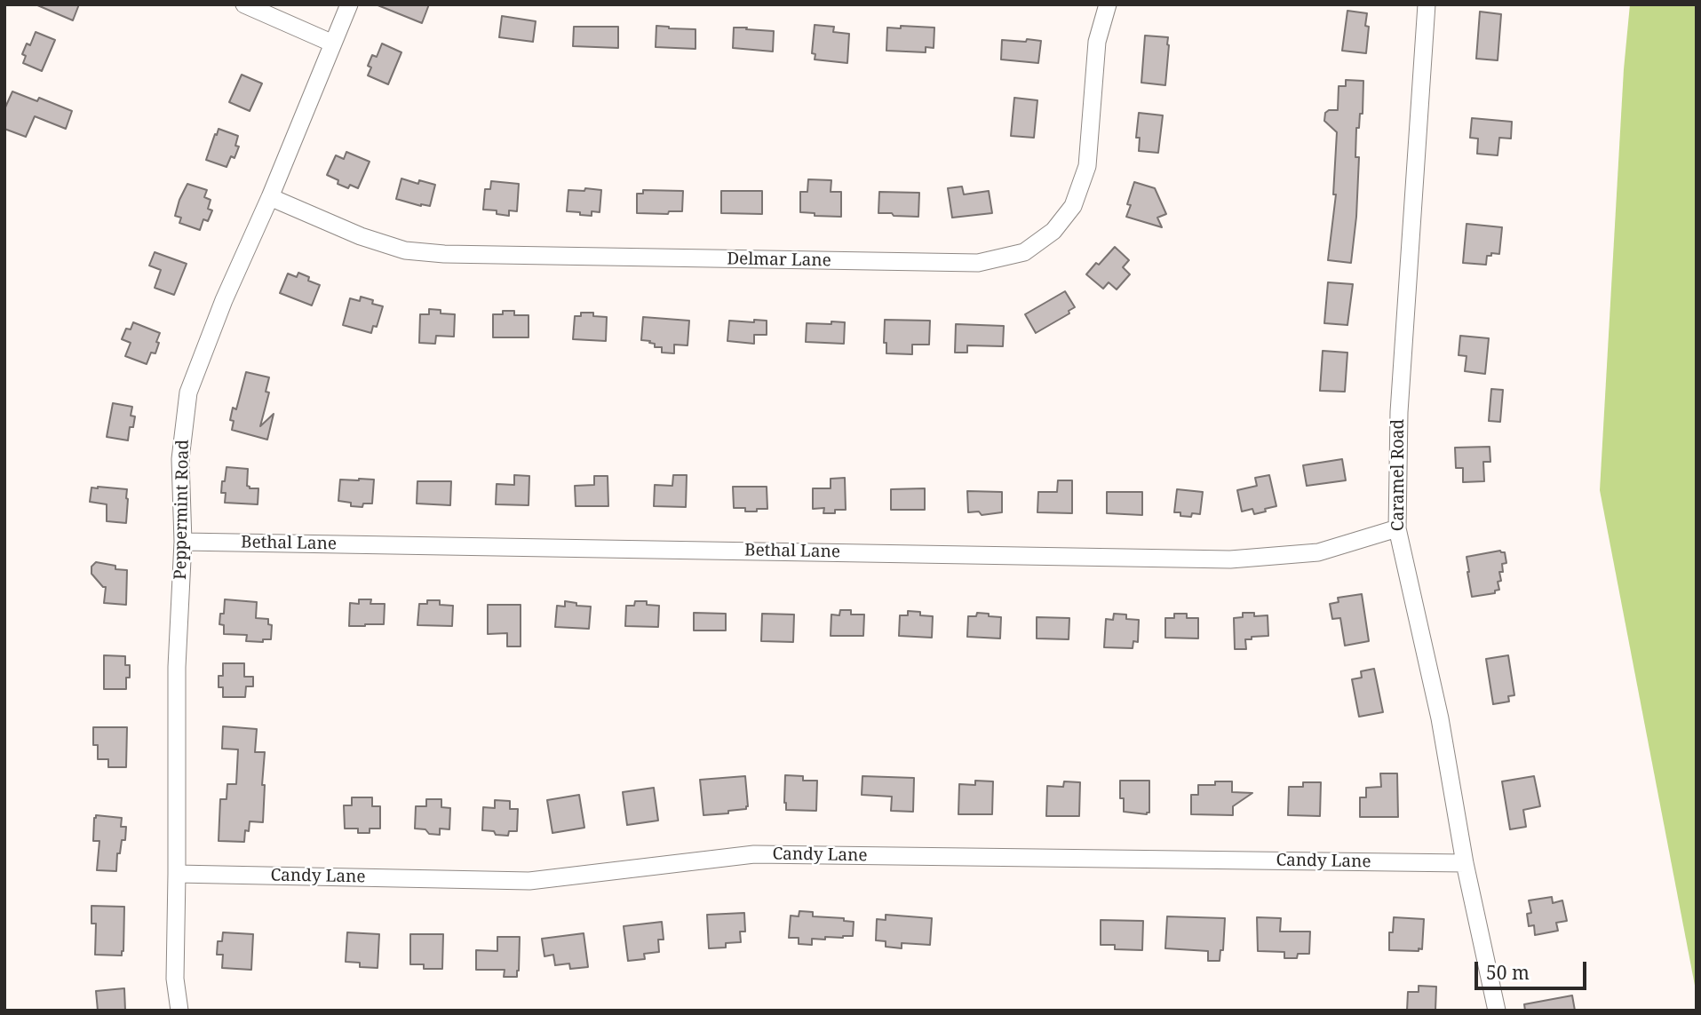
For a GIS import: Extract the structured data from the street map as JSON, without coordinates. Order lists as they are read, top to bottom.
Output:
{
  "streets": {
    "street": [
      "Delmar Lane",
      "Caramel Road",
      "Peppermint Road",
      "Bethal Lane",
      "Candy Lane"
    ]
  },
  "crossings": [
    ["Delmar Lane", "Peppermint Road"],
    ["Caramel Road", "Bethal Lane"],
    ["Caramel Road", "Candy Lane"],
    ["Peppermint Road", "Bethal Lane"],
    ["Peppermint Road", "Candy Lane"]
  ],
  "scale_bar": "50 m"
}
